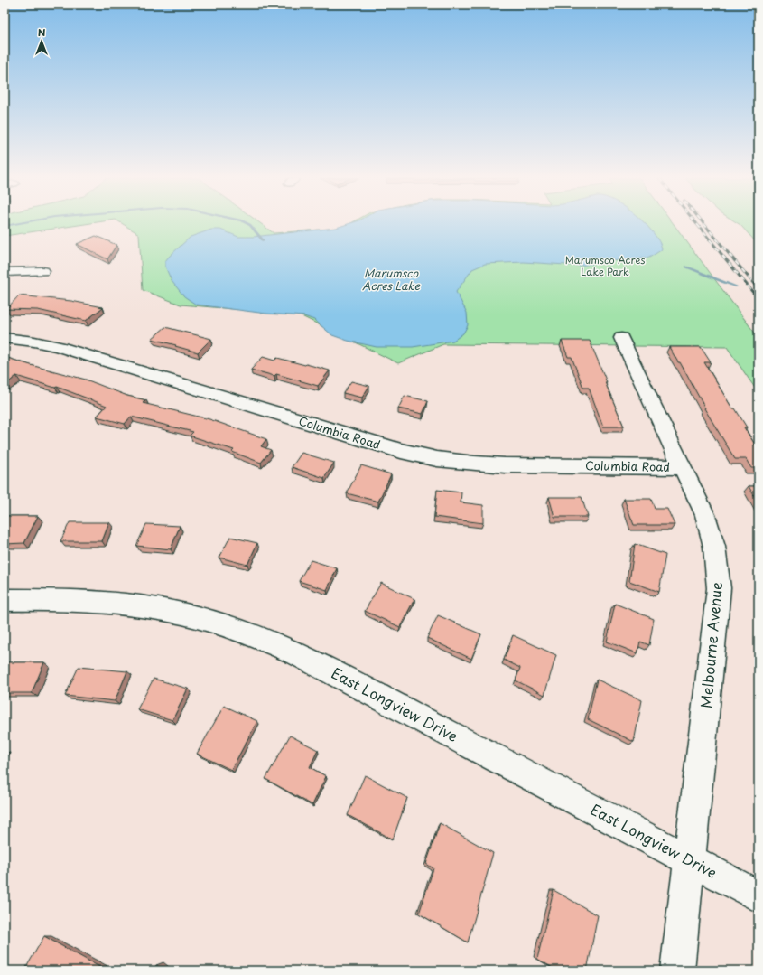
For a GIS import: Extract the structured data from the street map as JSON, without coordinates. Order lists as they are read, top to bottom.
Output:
{
  "streets": {
    "street": ["Columbia Road", "Melbourne Avenue", "East Longview Drive"]
  },
  "crossings": [
    ["Columbia Road", "Melbourne Avenue"],
    ["Melbourne Avenue", "East Longview Drive"]
  ],
  "water": ["Marumsco Acres Lake"],
  "parks": ["Marumsco Acres Lake Park"],
  "north": "top"
}
